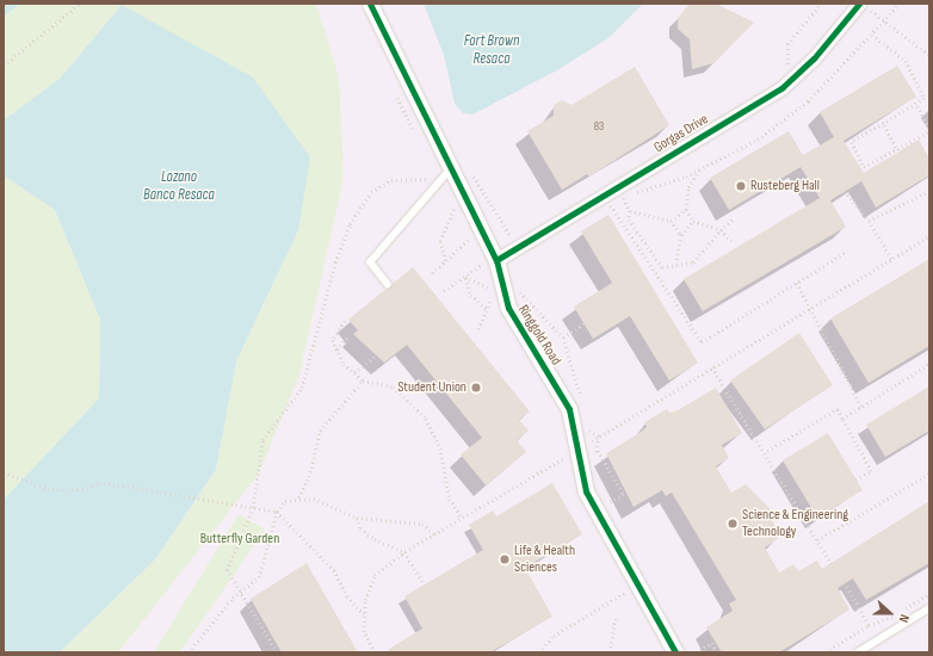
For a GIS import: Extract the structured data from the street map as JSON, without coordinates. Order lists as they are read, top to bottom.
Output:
{
  "streets": {
    "street": ["Gorgas Drive", "Ringgold Road"]
  },
  "crossings": [
    ["Gorgas Drive", "Ringgold Road"]
  ],
  "water": ["Fort Brown Resaca", "Lozano Banco Resaca"],
  "parks": ["Butterfly Garden"],
  "places": [
    "Rusteberg Hall",
    "Student Union",
    "Science & Engineering Technology",
    "Life & Health Sciences"
  ],
  "house_numbers": ["83"],
  "north": "right"
}
